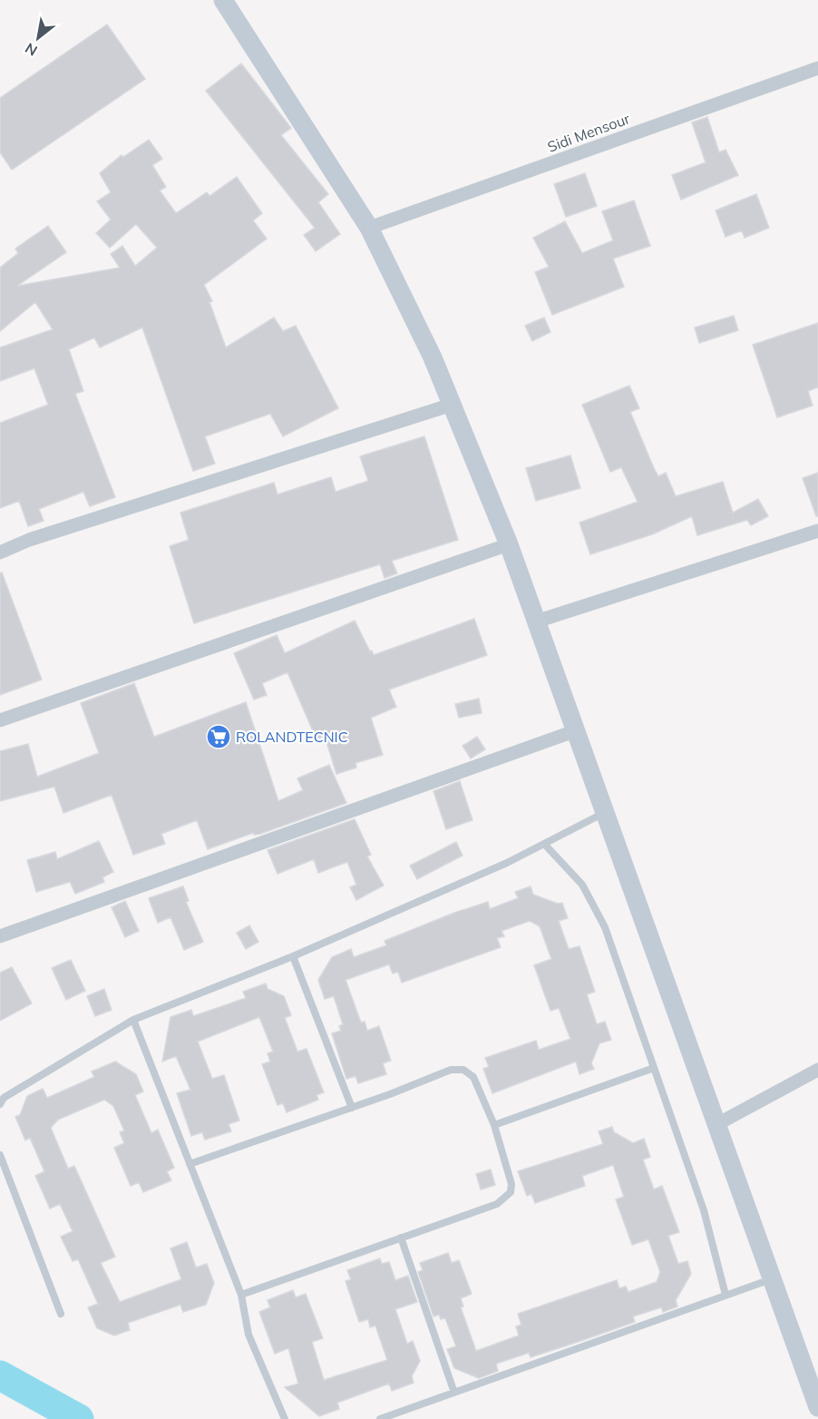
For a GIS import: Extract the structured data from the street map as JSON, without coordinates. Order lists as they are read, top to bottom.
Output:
{
  "streets": {
    "street": ["Sidi Mensour"]
  },
  "places": {
    "supermarket": ["ROLANDTECNIC"]
  },
  "north": "bottom left"
}
